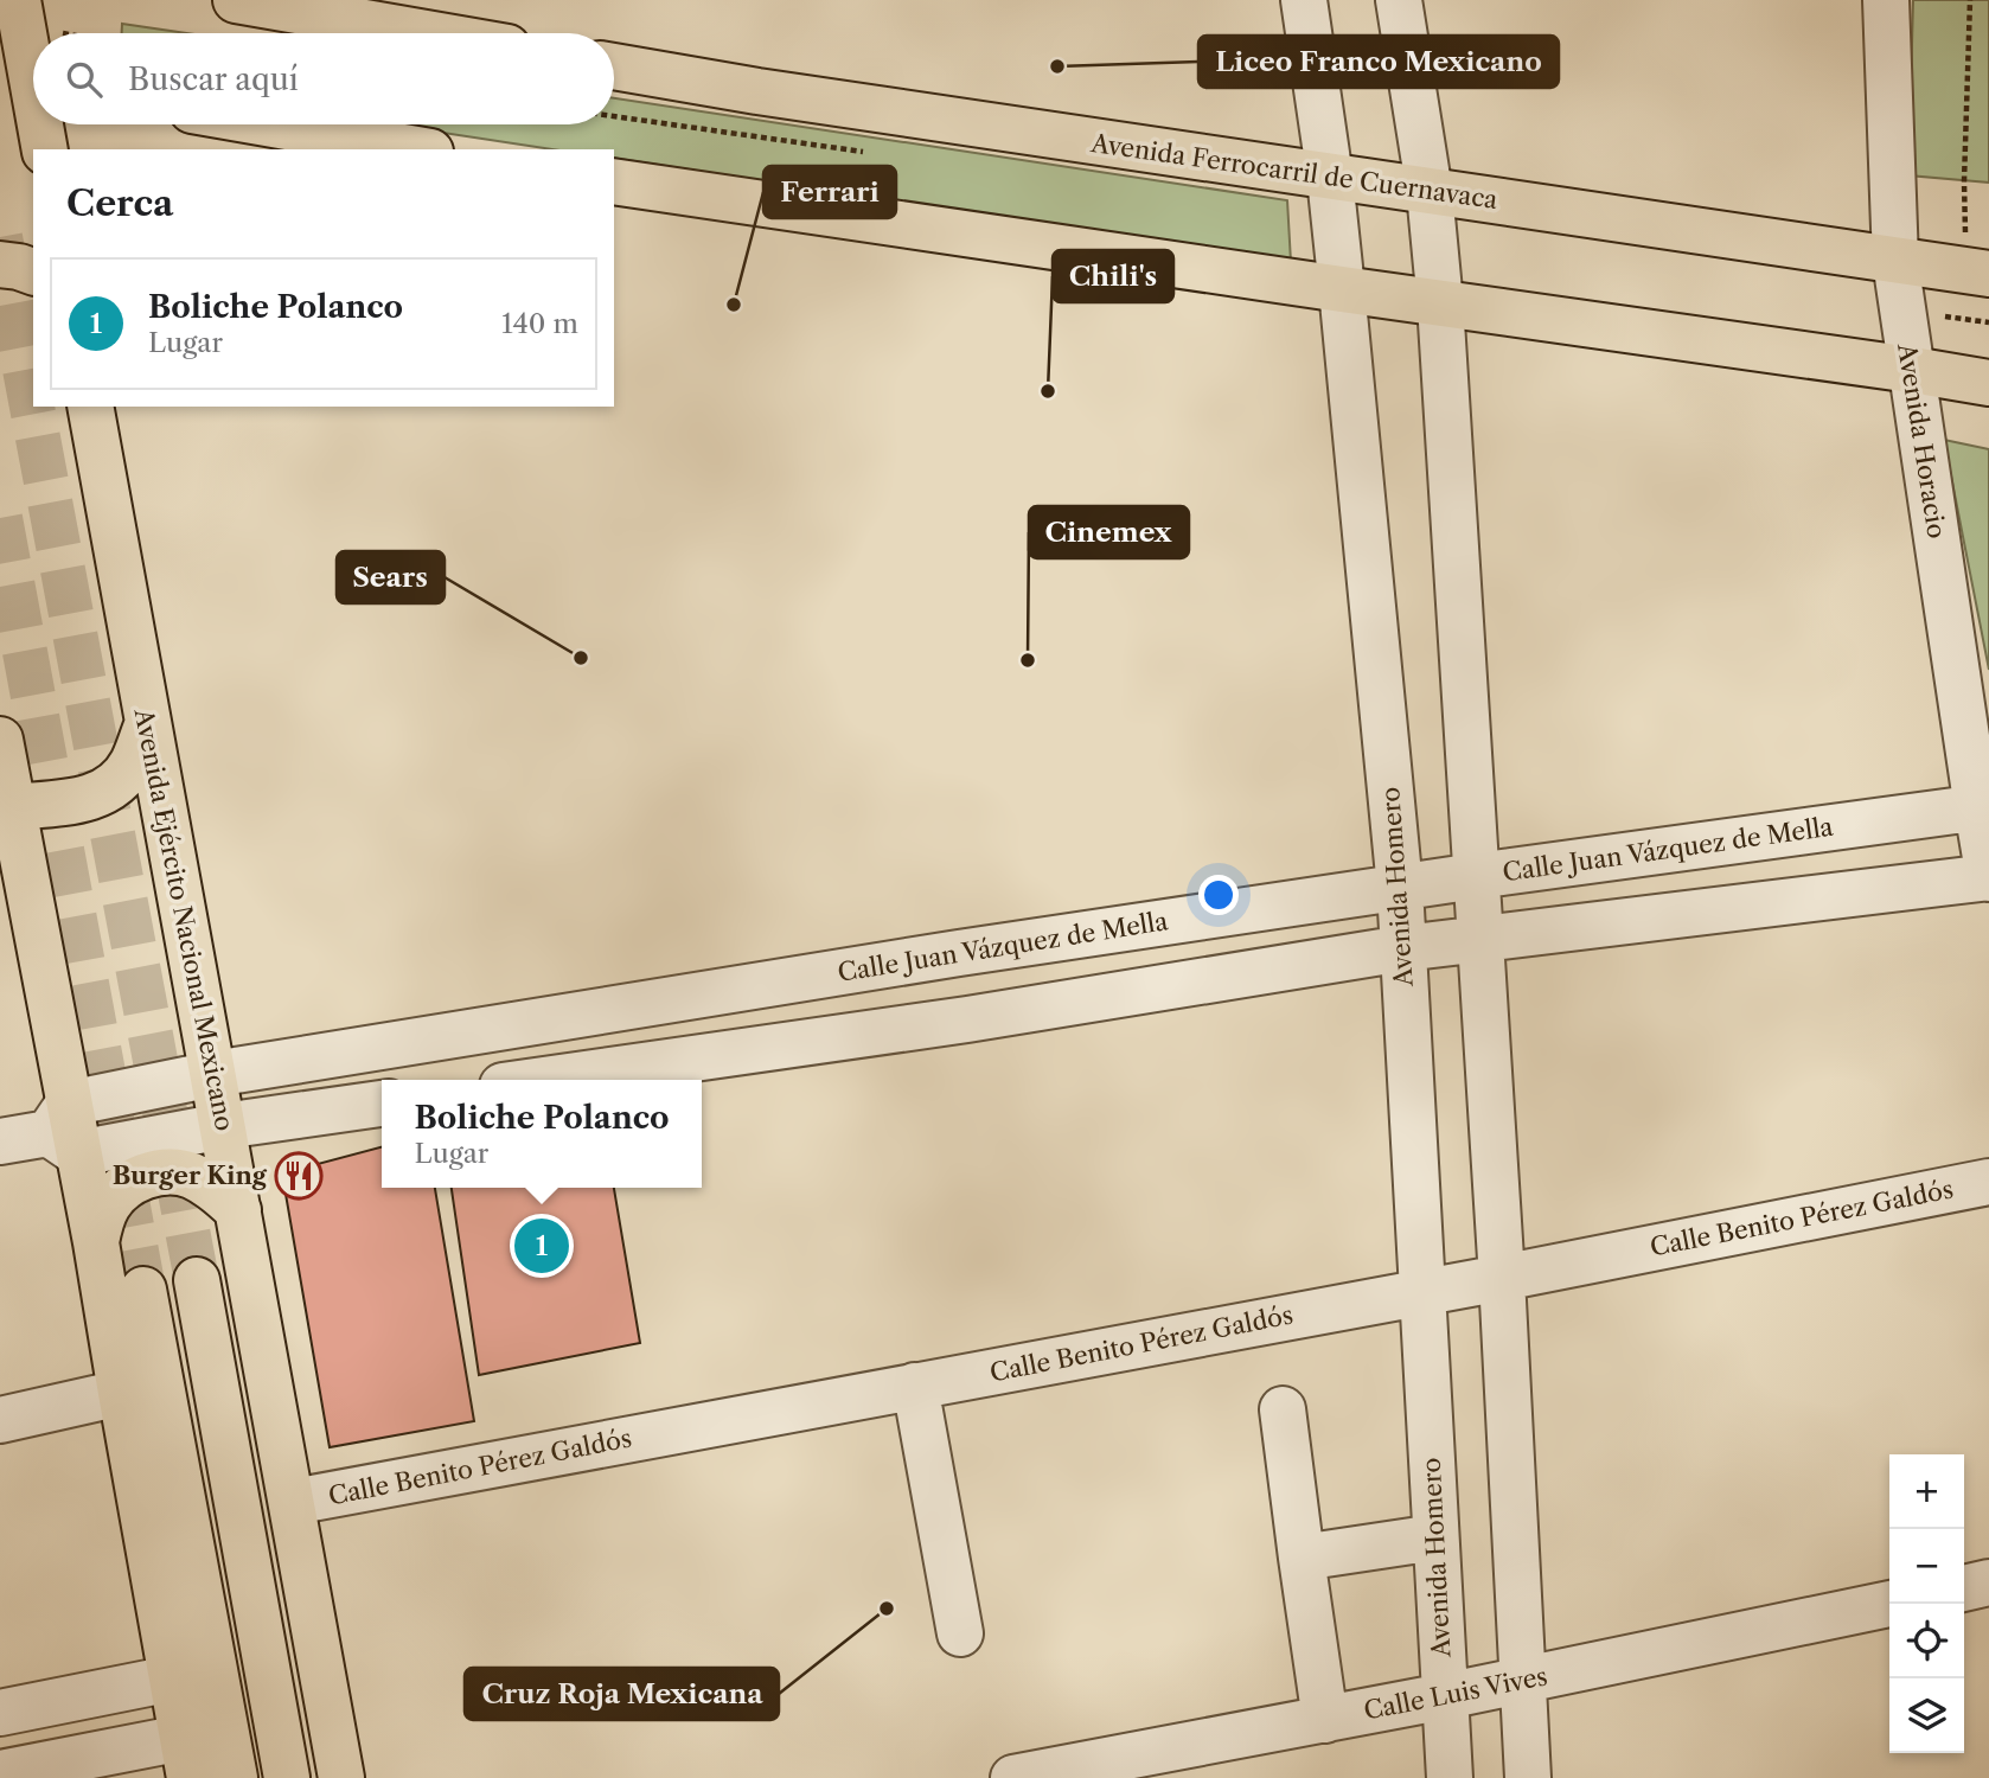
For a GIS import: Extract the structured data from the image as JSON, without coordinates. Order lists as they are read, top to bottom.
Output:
{
  "streets": {
    "main road": ["Avenida Ferrocarril de Cuernavaca", "Avenida Ejército Nacional Mexicano"],
    "street": [
      "Avenida Horacio",
      "Calle Juan Vázquez de Mella",
      "Avenida Homero",
      "Calle Benito Pérez Galdós",
      "Calle Luis Vives"
    ]
  },
  "crossings": [
    ["Avenida Ferrocarril de Cuernavaca", "Avenida Horacio"],
    ["Avenida Ferrocarril de Cuernavaca", "Avenida Homero"],
    ["Avenida Horacio", "Calle Juan Vázquez de Mella"],
    ["Calle Juan Vázquez de Mella", "Avenida Homero"],
    ["Calle Juan Vázquez de Mella", "Avenida Ejército Nacional Mexicano"],
    ["Avenida Homero", "Calle Benito Pérez Galdós"],
    ["Avenida Homero", "Calle Luis Vives"],
    ["Avenida Ejército Nacional Mexicano", "Calle Benito Pérez Galdós"]
  ],
  "places": {
    "other": [
      "Liceo Franco Mexicano",
      "Ferrari",
      "Chili's",
      "Sears",
      "Cinemex",
      "Cruz Roja Mexicana"
    ],
    "restaurant": ["Burger King"]
  },
  "page": {
    "search": "Buscar aquí",
    "heading": "Cerca",
    "list": [
      {
        "mark": "1",
        "name": "Boliche Polanco",
        "note": "Lugar",
        "value": "140 m"
      }
    ],
    "popup": ["Boliche Polanco", "Lugar"],
    "pins": "1",
    "map_buttons": ["+", "−"]
  }
}
